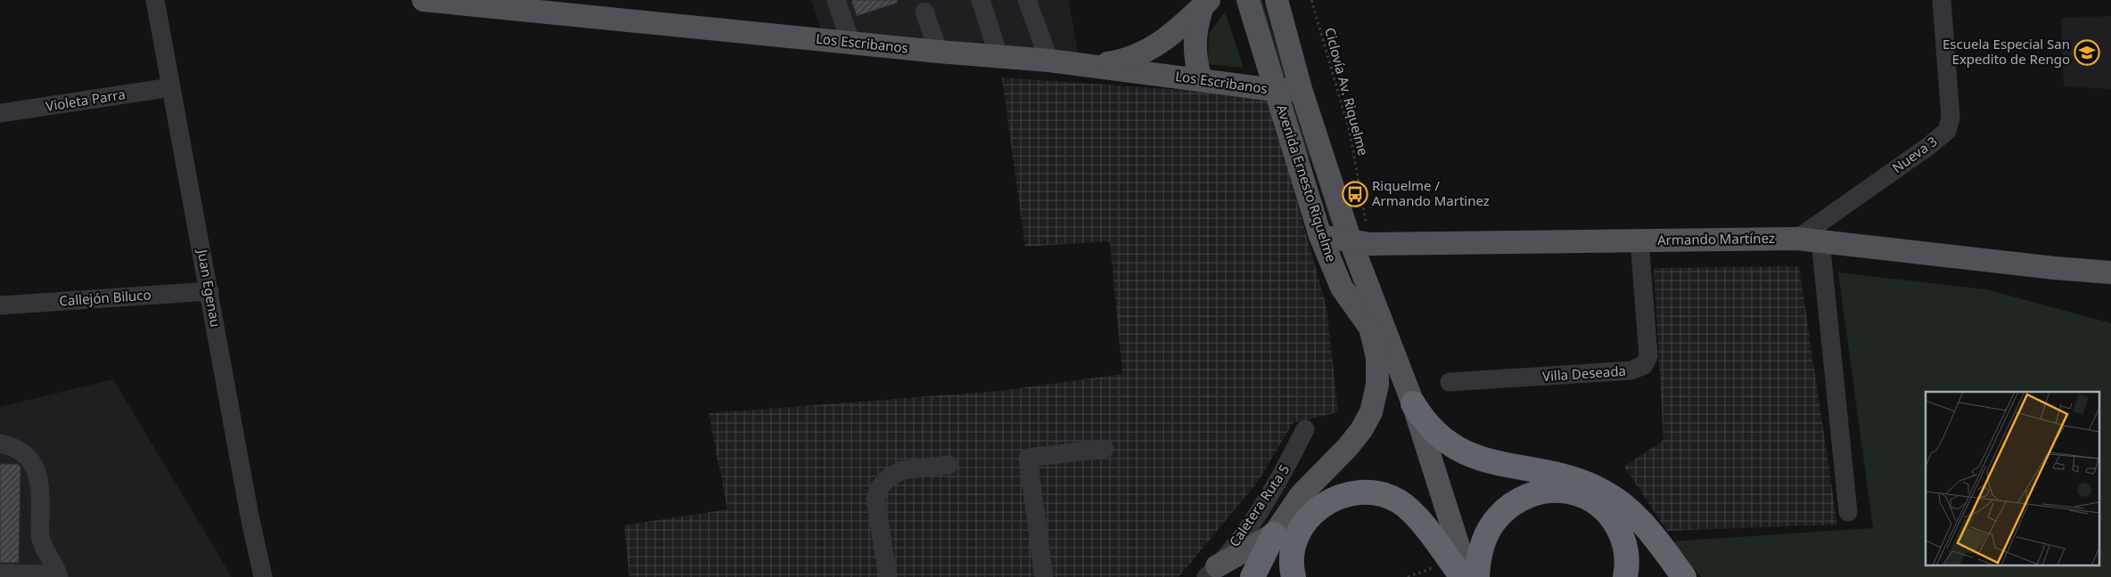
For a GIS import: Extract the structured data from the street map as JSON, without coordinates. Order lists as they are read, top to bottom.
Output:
{
  "streets": {
    "main road": ["Los Escribanos", "Avenida Ernesto Riquelme", "Armando Martínez"],
    "street": [
      "Violeta Parra",
      "Nueva 3",
      "Juan Egenau",
      "Callejón Biluco",
      "Villa Deseada",
      "Caletera Ruta 5"
    ],
    "path": ["Ciclovía Av. Riquelme"]
  },
  "crossings": [
    ["Los Escribanos", "Avenida Ernesto Riquelme"],
    ["Ciclovía Av. Riquelme", "Avenida Ernesto Riquelme"],
    ["Ciclovía Av. Riquelme", "Armando Martínez"],
    ["Violeta Parra", "Juan Egenau"],
    ["Nueva 3", "Armando Martínez"],
    ["Avenida Ernesto Riquelme", "Armando Martínez"],
    ["Armando Martínez", "Villa Deseada"],
    ["Juan Egenau", "Callejón Biluco"]
  ],
  "places": {
    "school or university": ["Escuela Especial San Expedito de Rengo"],
    "bus stop": ["Riquelme / Armando Martinez"]
  }
}
